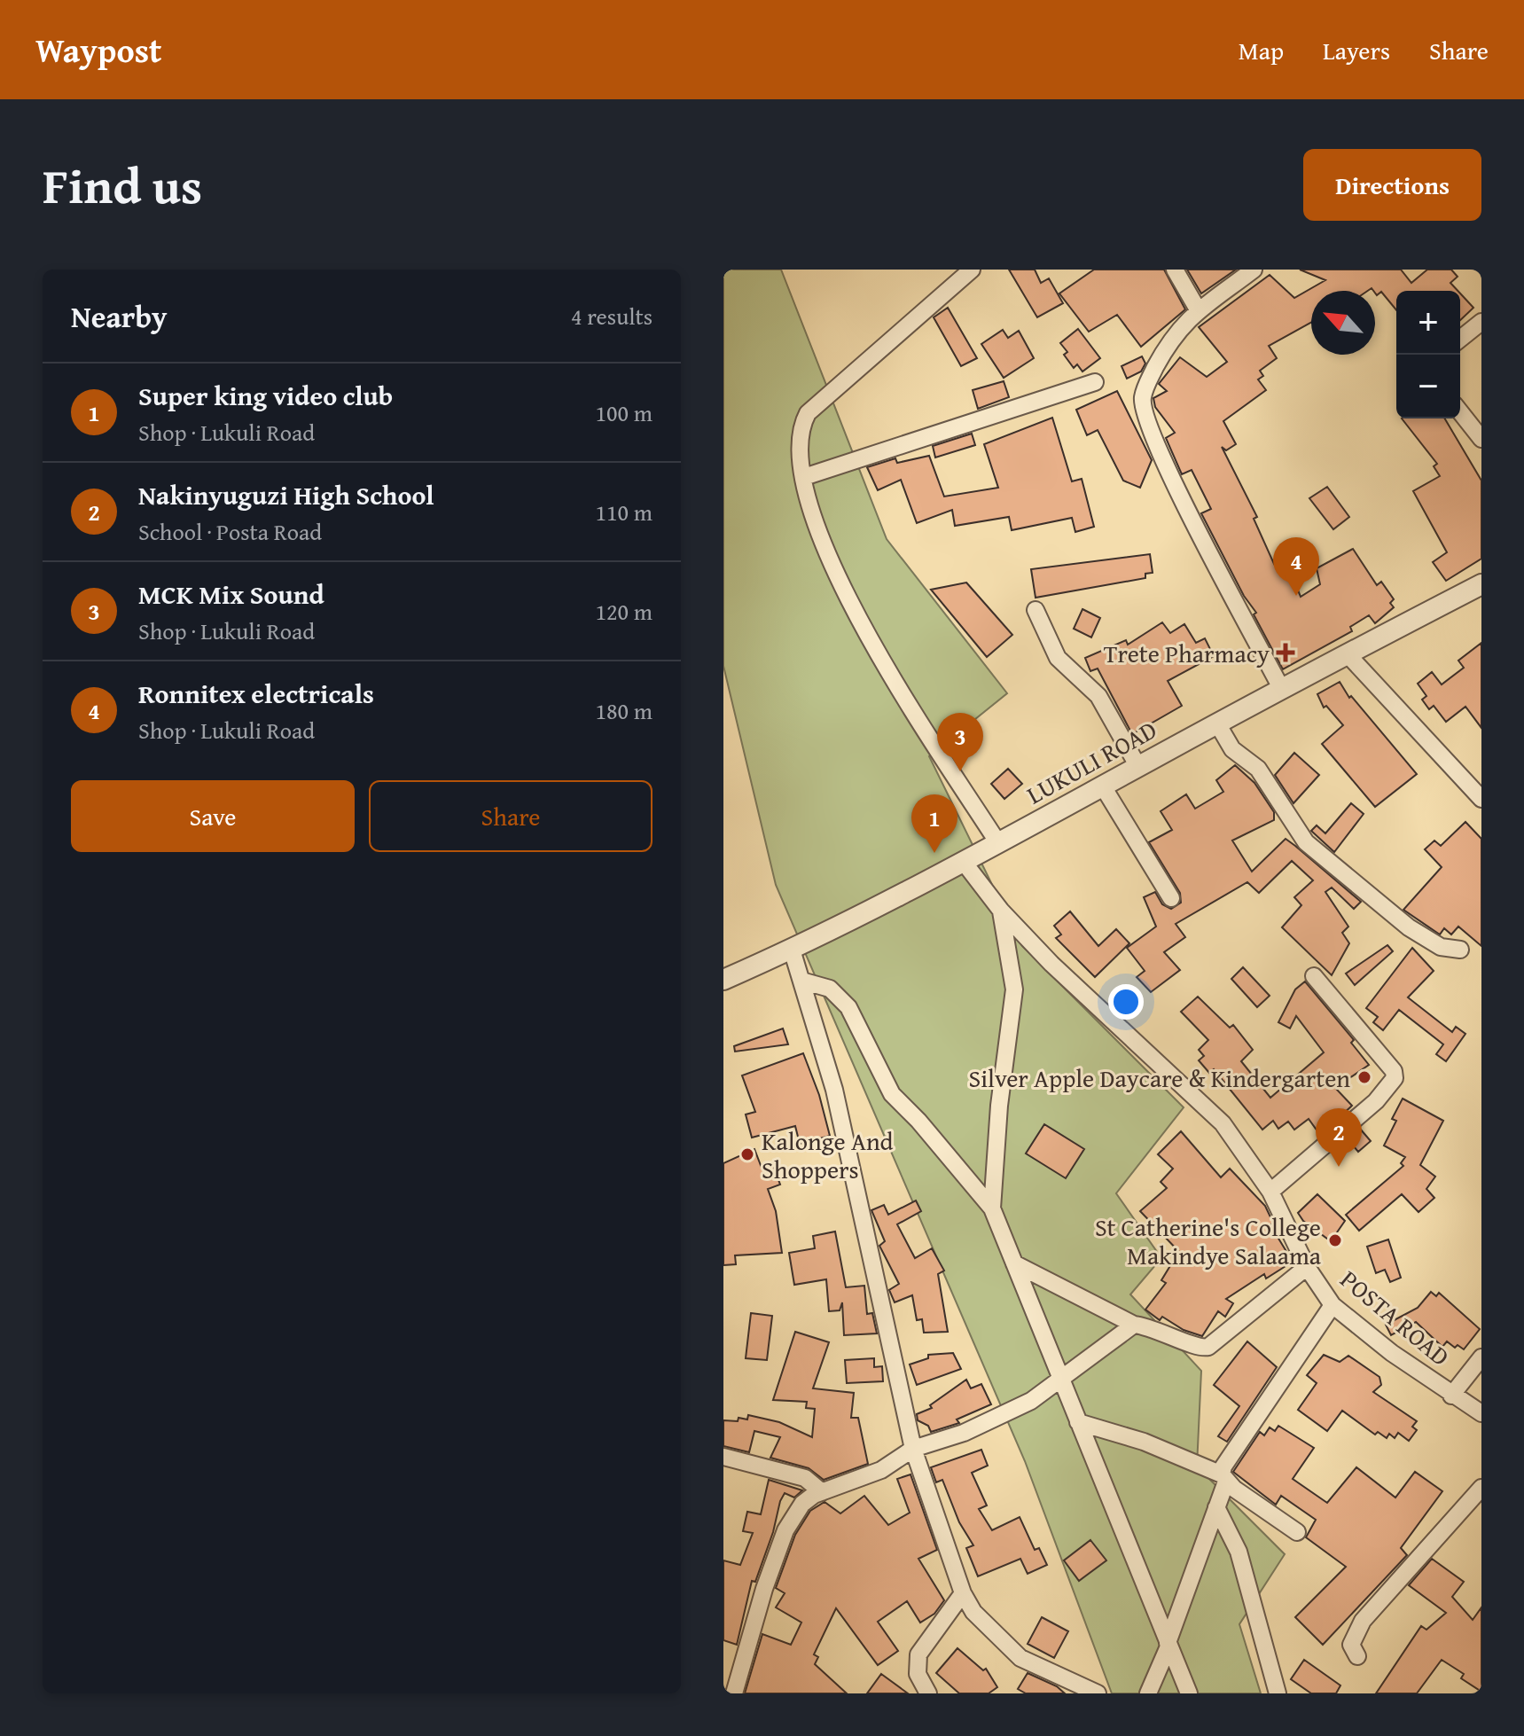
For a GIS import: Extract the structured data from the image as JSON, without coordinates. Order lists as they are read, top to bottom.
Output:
{
  "streets": {
    "street": ["LUKULI ROAD", "POSTA ROAD"]
  },
  "crossings": [
    ["LUKULI ROAD", "POSTA ROAD"]
  ],
  "places": {
    "health": ["Trete Pharmacy"],
    "other": ["Silver Apple Daycare & Kindergarten", "Kalonge And Shoppers", "St Catherine's College Makindye Salaama"]
  },
  "north": "top left",
  "page": {
    "header": "Waypost",
    "nav": ["Map", "Layers", "Share"],
    "title": "Find us",
    "buttons": [
      "Directions",
      ["Save", "Share"]
    ],
    "heading": ["Nearby", "4 results"],
    "map_buttons": ["+", "−"],
    "list": [
      {
        "mark": "1",
        "name": "Super king video club",
        "note": "Shop · Lukuli Road",
        "value": "100 m"
      },
      {
        "mark": "2",
        "name": "Nakinyuguzi High School",
        "note": "School · Posta Road",
        "value": "110 m"
      },
      {
        "mark": "3",
        "name": "MCK Mix Sound",
        "note": "Shop · Lukuli Road",
        "value": "120 m"
      },
      {
        "mark": "4",
        "name": "Ronnitex electricals",
        "note": "Shop · Lukuli Road",
        "value": "180 m"
      }
    ],
    "pins": [
      "4",
      "3",
      "1",
      "2"
    ]
  }
}
